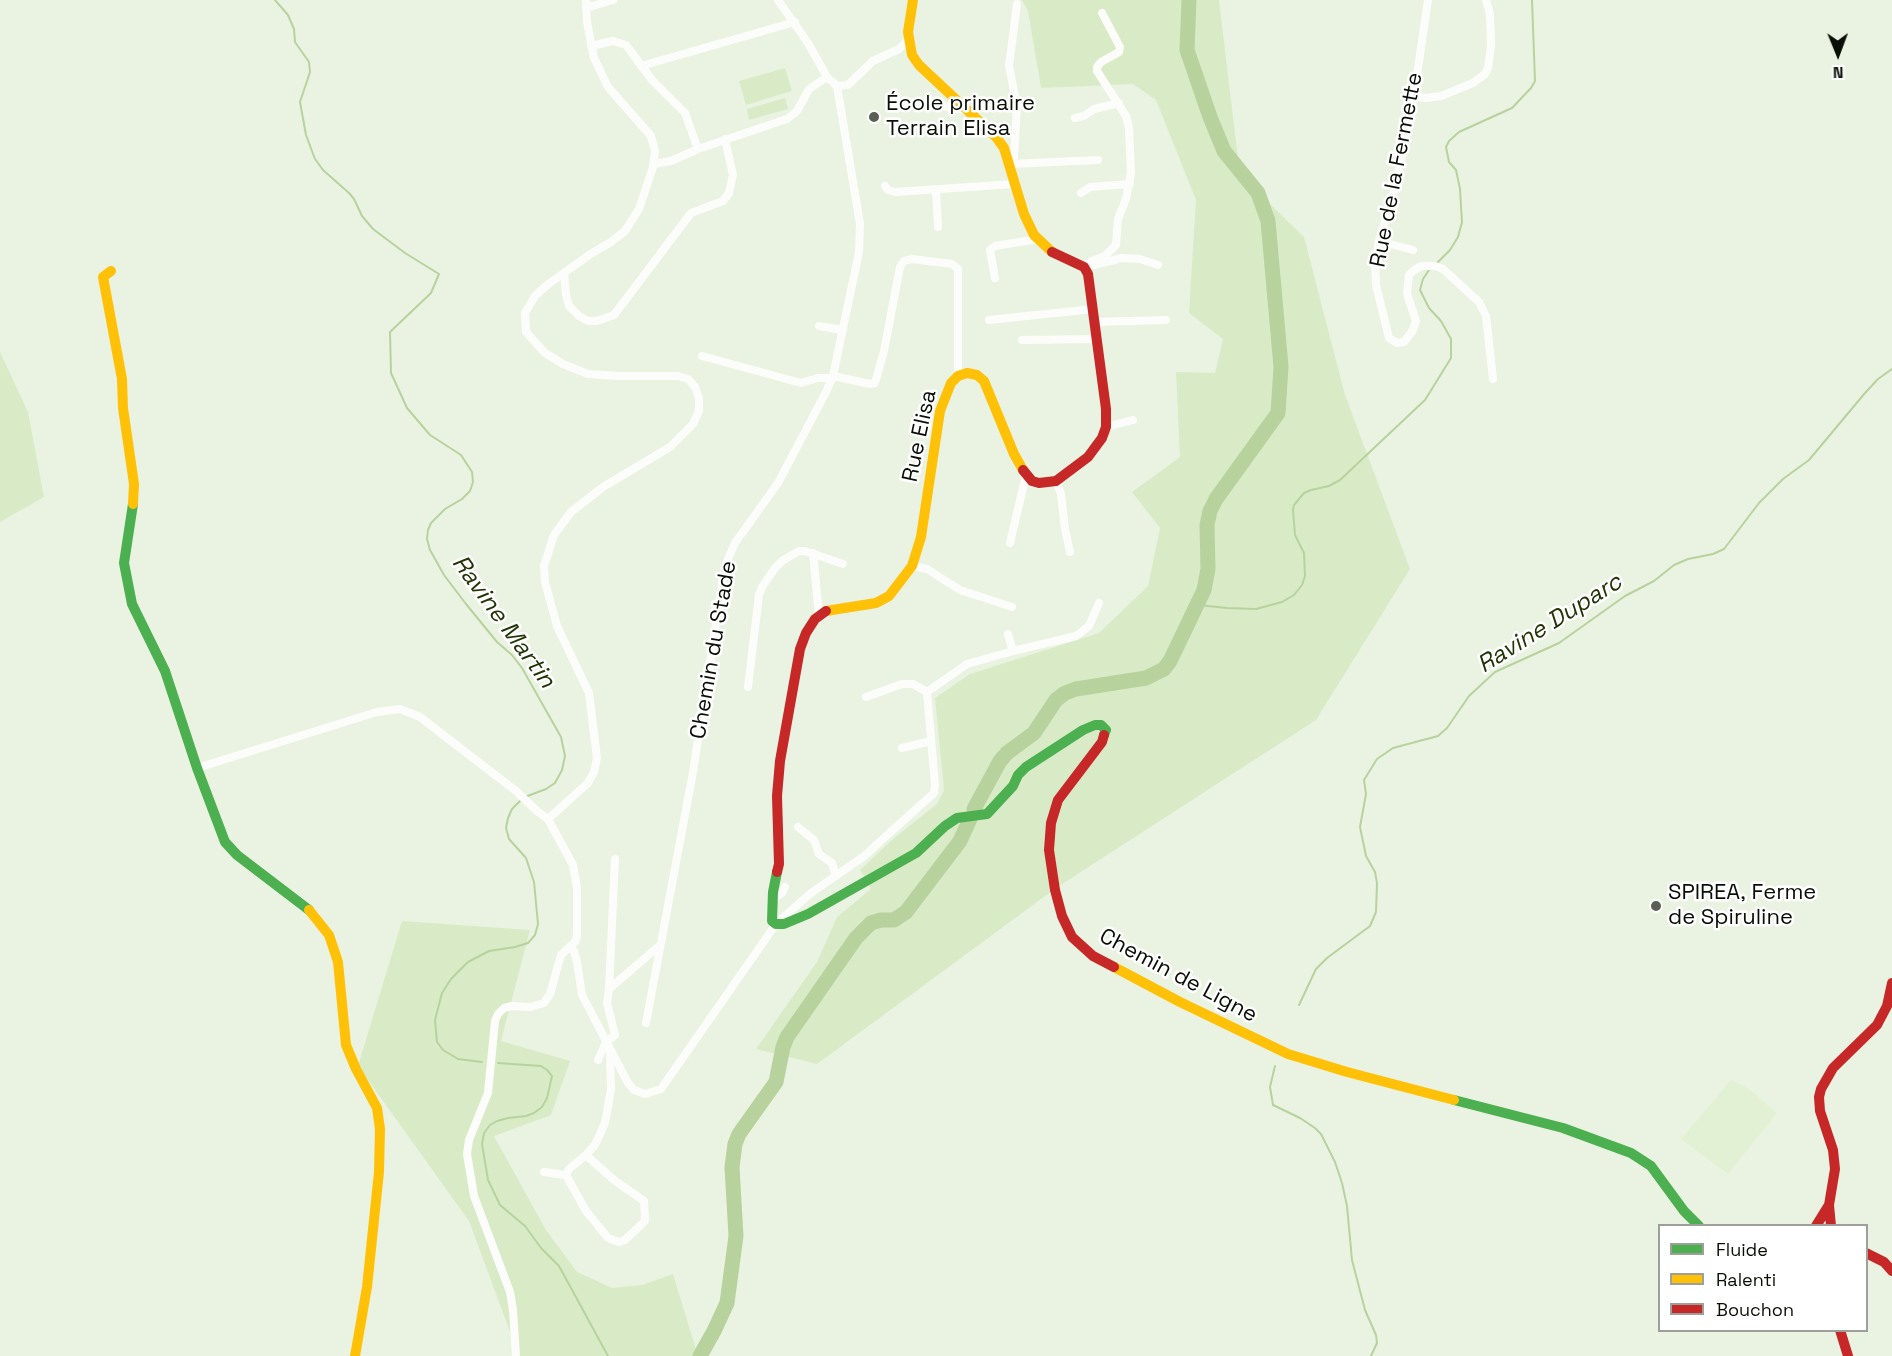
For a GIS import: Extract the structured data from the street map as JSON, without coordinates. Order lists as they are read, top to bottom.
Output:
{
  "streets": {
    "street": [
      "Rue de la Fermette",
      "Rue Elisa",
      "Chemin du Stade",
      "Chemin de Ligne"
    ]
  },
  "water": ["Ravine Martin", "Ravine Duparc"],
  "places": ["École primaire Terrain Elisa", "SPIREA, Ferme de Spiruline"],
  "legend": ["Fluide", "Ralenti", "Bouchon"],
  "north": "bottom"
}
